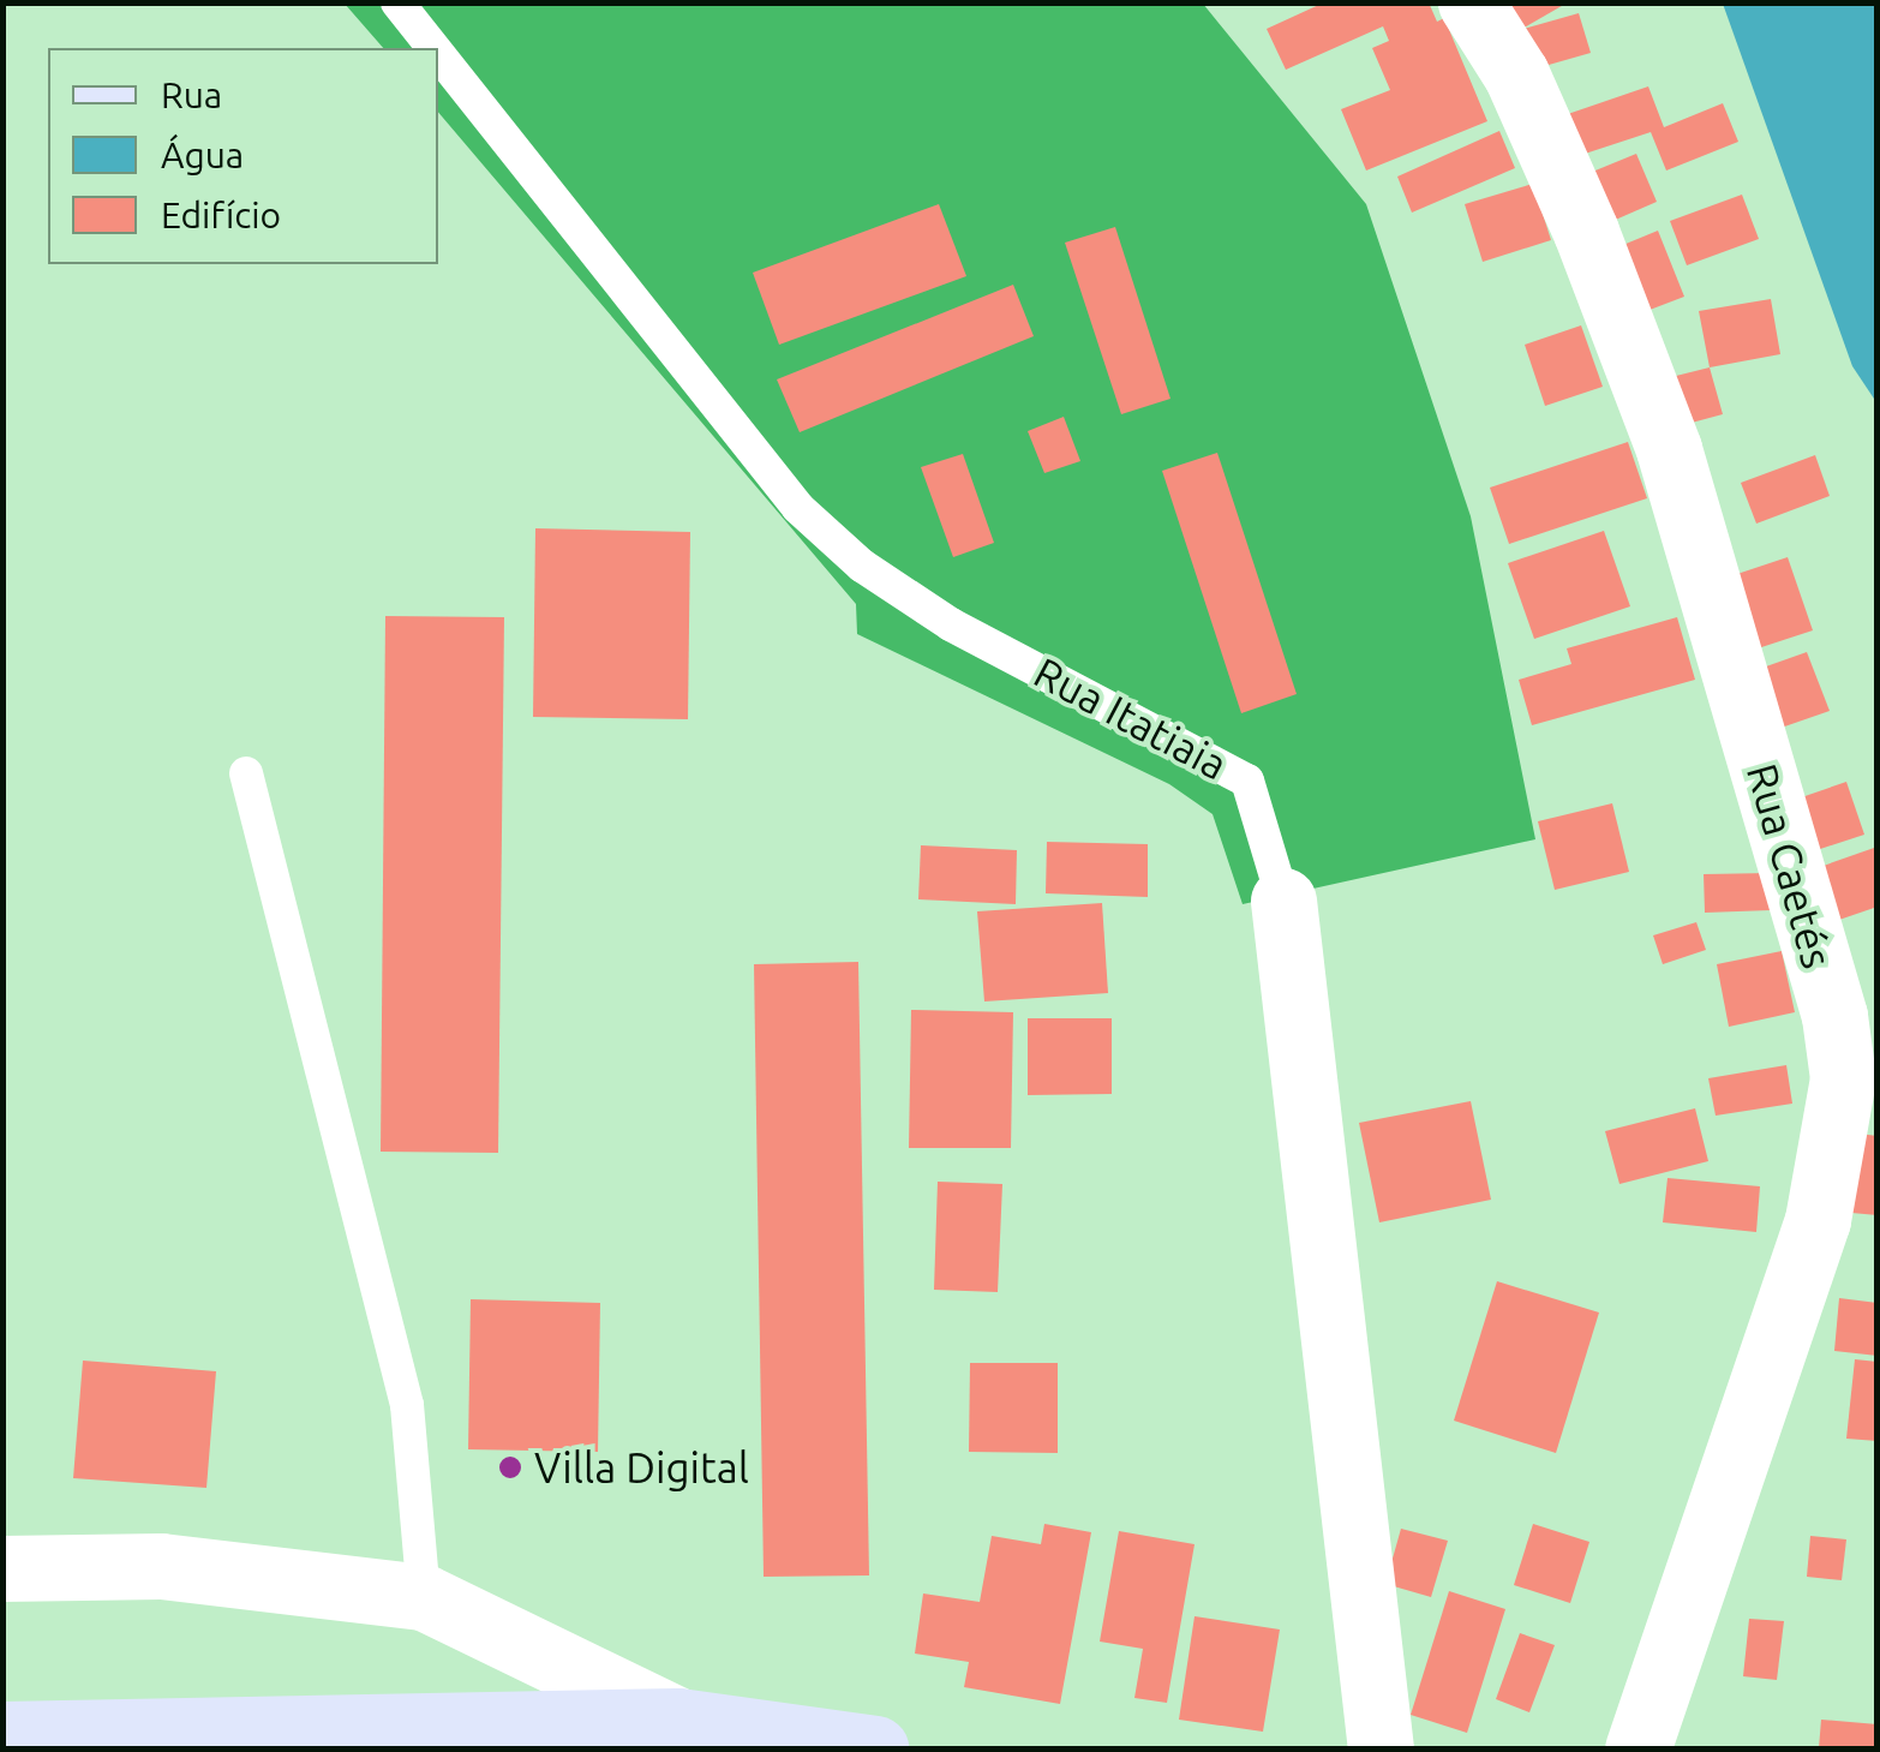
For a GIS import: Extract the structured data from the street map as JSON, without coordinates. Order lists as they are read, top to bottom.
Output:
{
  "streets": {
    "street": ["Rua Itatiaia", "Rua Caetés"]
  },
  "places": ["Villa Digital"],
  "legend": ["Rua", "Água", "Edifício"]
}
